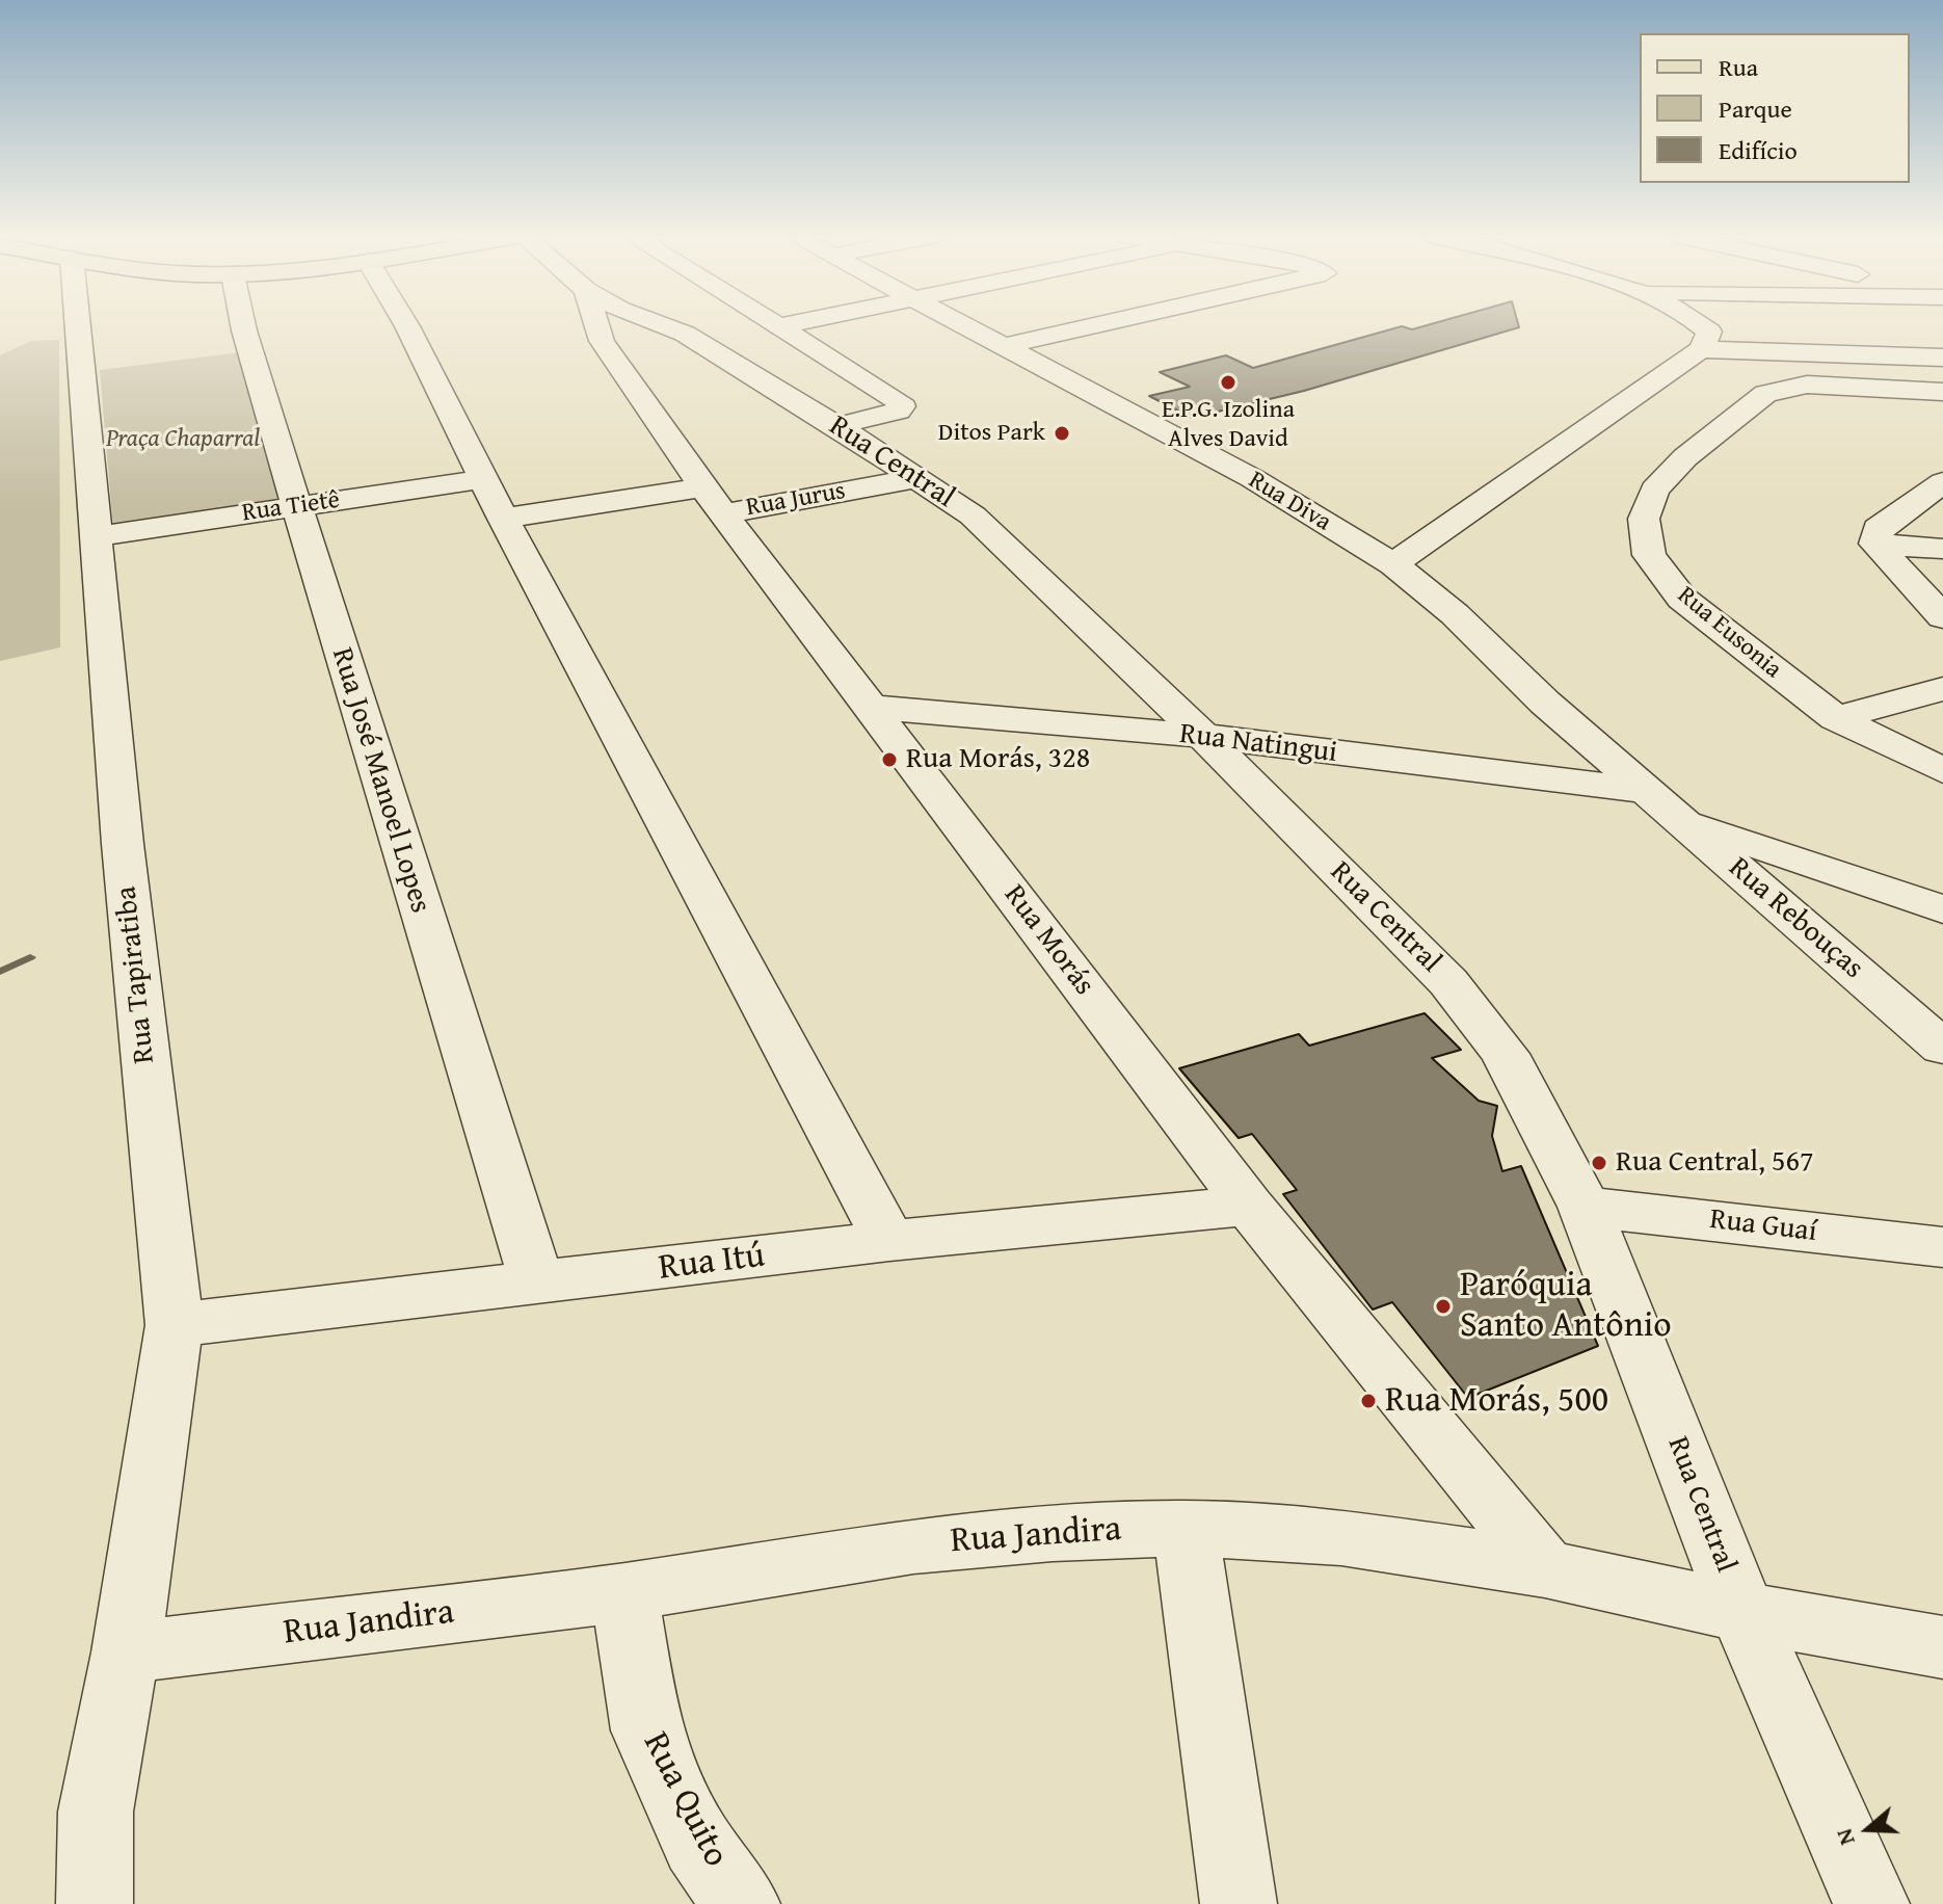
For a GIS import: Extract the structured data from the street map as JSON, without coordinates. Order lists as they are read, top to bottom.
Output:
{
  "streets": {
    "street": [
      "Rua Central",
      "Rua Jurus",
      "Rua Diva",
      "Rua Tietê",
      "Rua Eusonia",
      "Rua Natingui",
      "Rua José Manoel Lopes",
      "Rua Rebouças",
      "Rua Morás",
      "Rua Tapiratiba",
      "Rua Guaí",
      "Rua Itú",
      "Rua Jandira",
      "Rua Quito"
    ]
  },
  "crossings": [
    ["Rua Central", "Rua Jurus"],
    ["Rua Central", "Rua Natingui"],
    ["Rua Central", "Rua Guaí"],
    ["Rua Central", "Rua Jandira"],
    ["Rua Jurus", "Rua Morás"],
    ["Rua Diva", "Rua Natingui"],
    ["Rua Diva", "Rua Rebouças"],
    ["Rua Tietê", "Rua José Manoel Lopes"],
    ["Rua Tietê", "Rua Tapiratiba"],
    ["Rua Natingui", "Rua Rebouças"],
    ["Rua Natingui", "Rua Morás"],
    ["Rua José Manoel Lopes", "Rua Itú"],
    ["Rua Morás", "Rua Itú"],
    ["Rua Morás", "Rua Jandira"],
    ["Rua Tapiratiba", "Rua Itú"],
    ["Rua Tapiratiba", "Rua Jandira"],
    ["Rua Jandira", "Rua Quito"]
  ],
  "parks": ["Praça Chaparral"],
  "places": [
    "E.P.G. Izolina Alves David",
    "Ditos Park",
    "Rua Morás, 328",
    "Rua Central, 567",
    "Paróquia Santo Antônio",
    "Rua Morás, 500"
  ],
  "legend": ["Rua", "Parque", "Edifício"],
  "north": "left"
}
